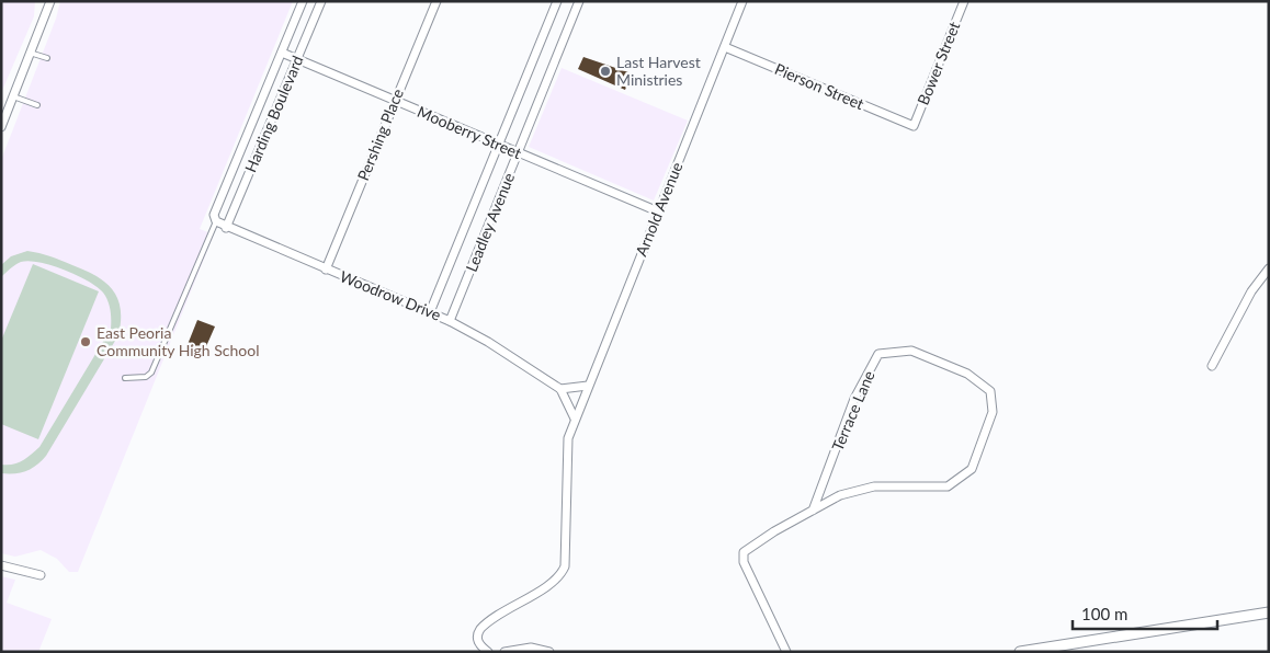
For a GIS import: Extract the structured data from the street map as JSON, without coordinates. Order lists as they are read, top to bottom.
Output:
{
  "streets": {
    "street": [
      "Bower Street",
      "Pierson Street",
      "Harding Boulevard",
      "Mooberry Street",
      "Pershing Place",
      "Arnold Avenue",
      "Leadley Avenue",
      "Woodrow Drive",
      "Terrace Lane"
    ]
  },
  "crossings": [
    ["Bower Street", "Pierson Street"],
    ["Pierson Street", "Arnold Avenue"],
    ["Harding Boulevard", "Mooberry Street"],
    ["Harding Boulevard", "Woodrow Drive"],
    ["Mooberry Street", "Pershing Place"],
    ["Mooberry Street", "Arnold Avenue"],
    ["Mooberry Street", "Leadley Avenue"],
    ["Pershing Place", "Woodrow Drive"],
    ["Leadley Avenue", "Woodrow Drive"]
  ],
  "places": ["Last Harvest Ministries", "East Peoria Community High School"],
  "scale_bar": "100 m"
}
